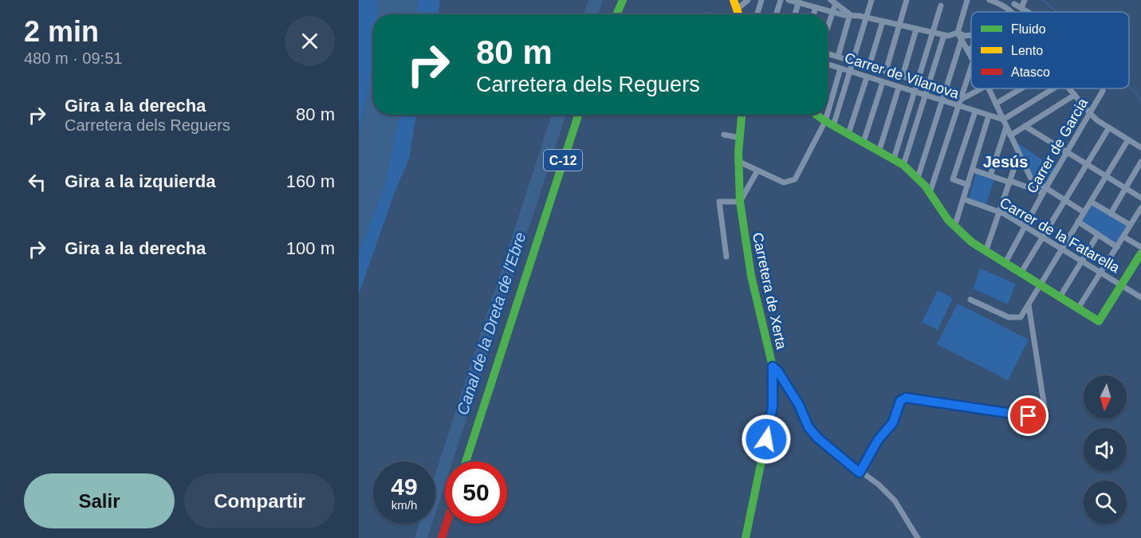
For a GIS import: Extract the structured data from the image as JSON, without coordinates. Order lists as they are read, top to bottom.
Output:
{
  "streets": {
    "main road": ["C-12", "Carretera de Xerta"],
    "street": ["Carrer de Vilanova", "Carrer de Garcia", "Carrer de la Fatarella"]
  },
  "crossings": [
    ["Carrer de Garcia", "Carrer de la Fatarella"]
  ],
  "districts": ["Jesús"],
  "water": ["Canal de la Dreta de l'Ebre"],
  "legend": ["Fluido", "Lento", "Atasco"],
  "north": "bottom",
  "page": {
    "heading": ["2 min", "480 m · 09:51"],
    "turn": ["80 m", "Carretera dels Reguers"],
    "list": [
      {
        "name": "Gira a la derecha",
        "note": "Carretera dels Reguers",
        "value": "80 m"
      },
      {
        "name": "Gira a la izquierda",
        "value": "160 m"
      },
      {
        "name": "Gira a la derecha",
        "value": "100 m"
      }
    ],
    "speed": "49 km/h",
    "limit": "50",
    "buttons": ["Salir", "Compartir"]
  }
}
